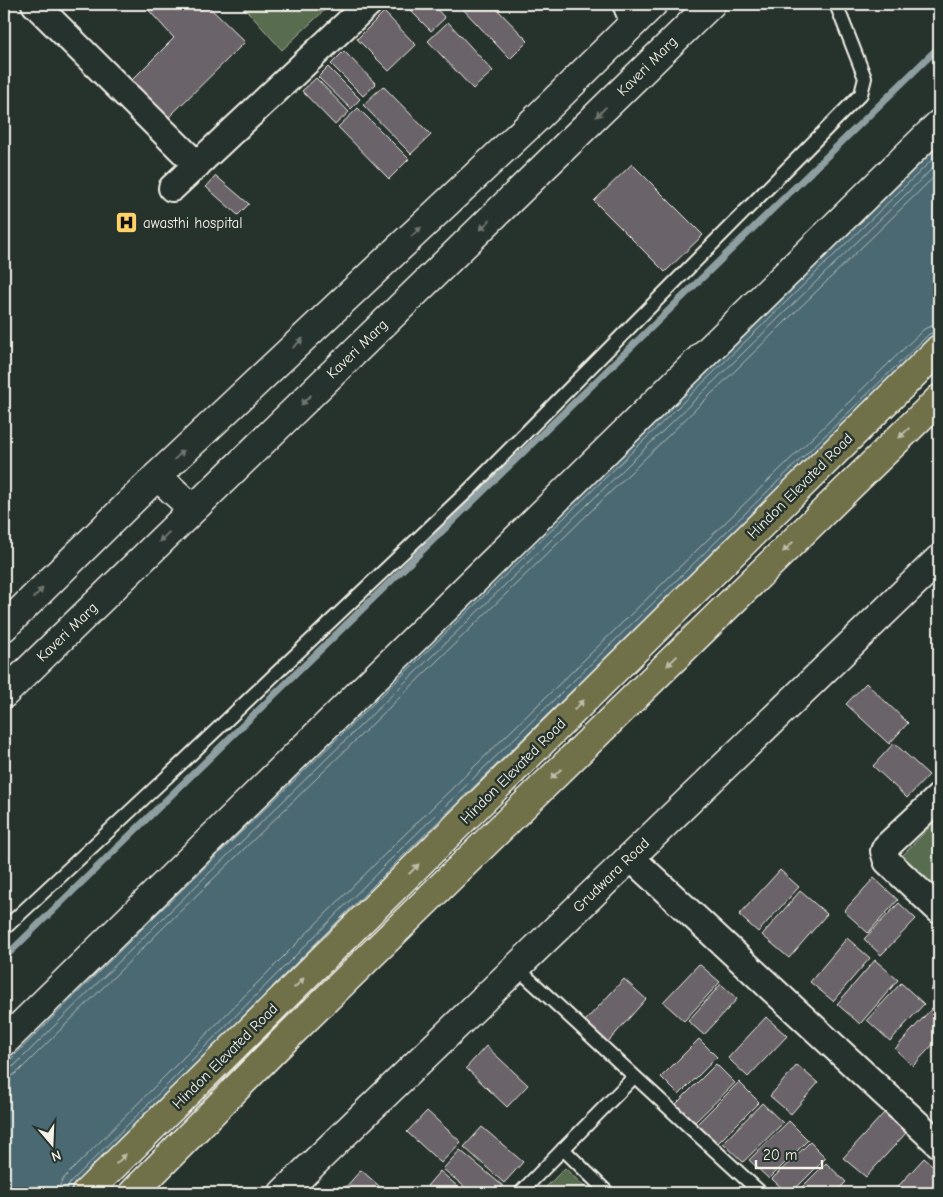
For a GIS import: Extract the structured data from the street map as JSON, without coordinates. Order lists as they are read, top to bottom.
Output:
{
  "streets": {
    "highway": ["Hindon Elevated Road"],
    "street": ["Kaveri Marg", "Grudwara Road"]
  },
  "places": {
    "hospital": ["awasthi hospital"]
  },
  "scale_bar": "20 m",
  "north": "bottom"
}
